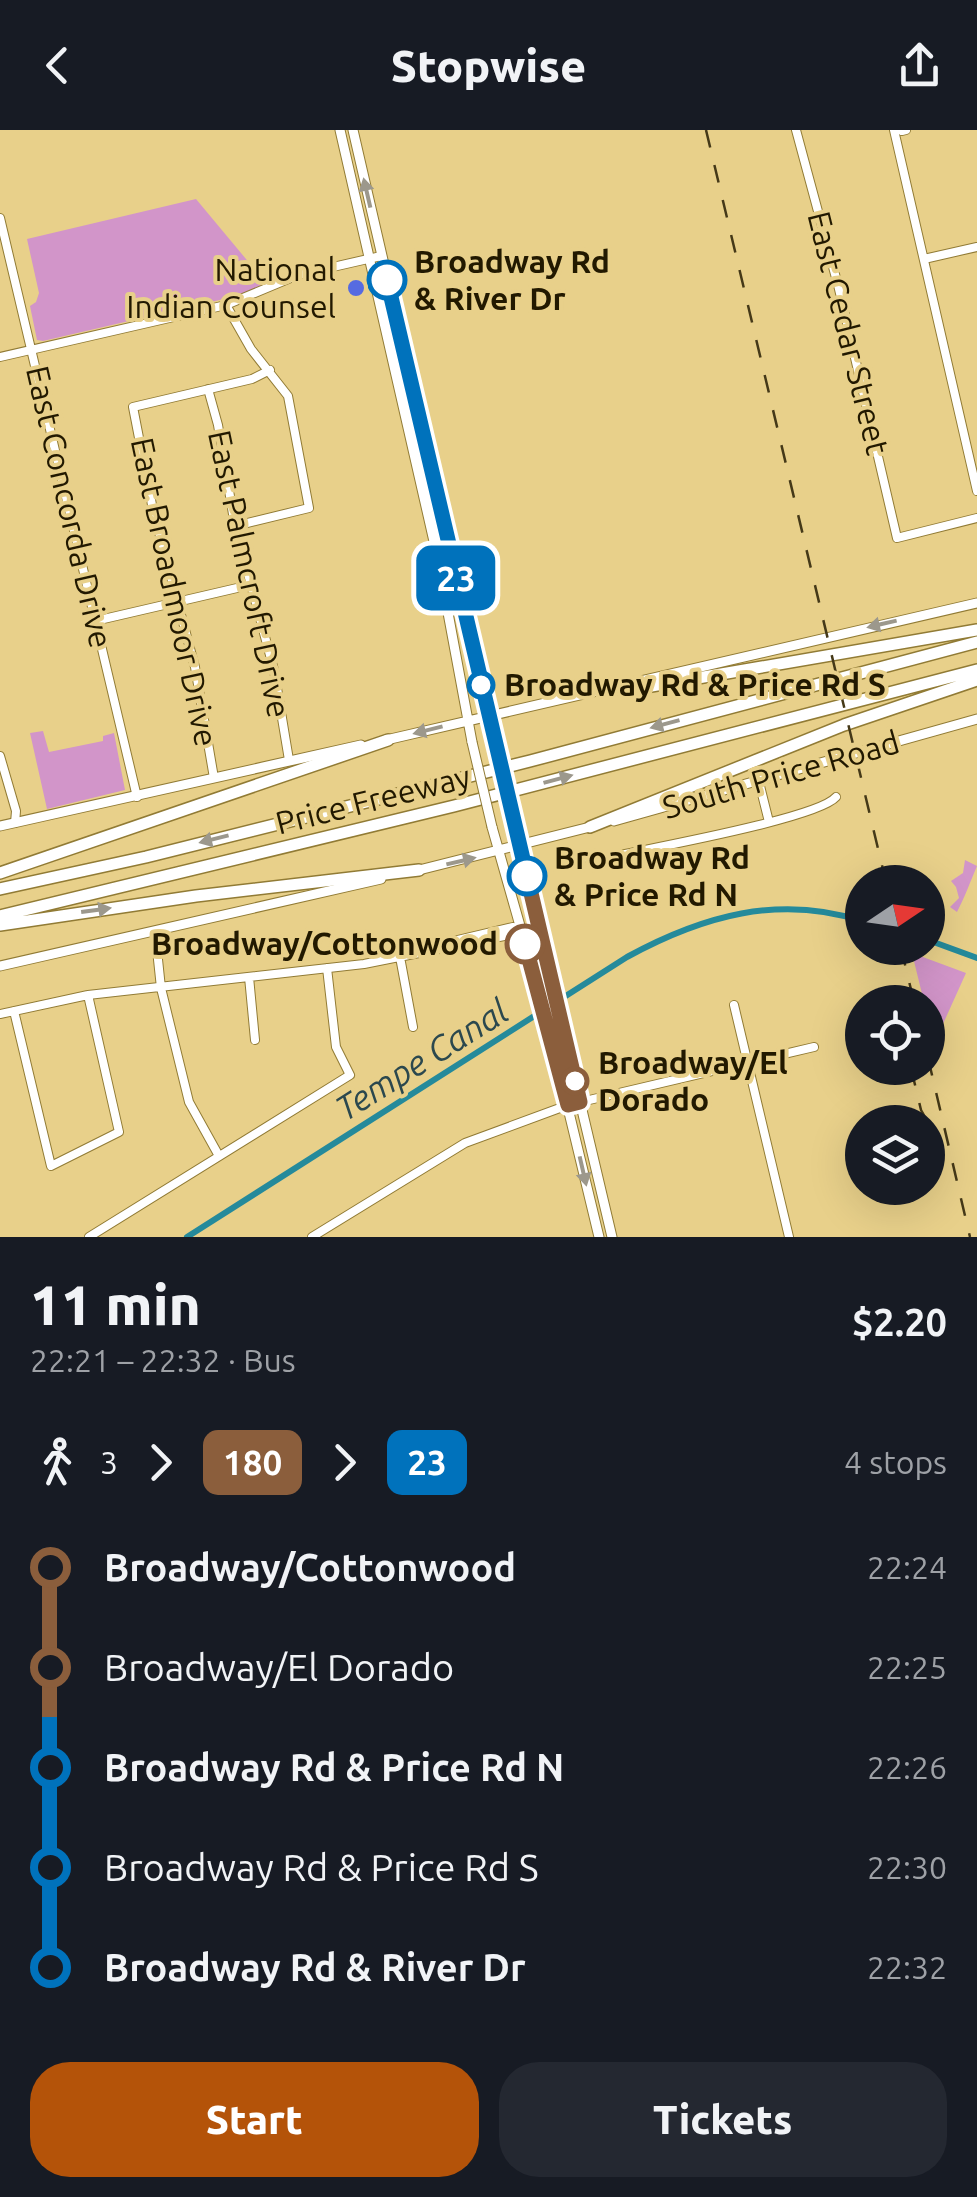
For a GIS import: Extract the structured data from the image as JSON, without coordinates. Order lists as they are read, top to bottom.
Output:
{
  "streets": {
    "highway": ["Price Freeway"],
    "main road": ["South Price Road"],
    "street": [
      "East Cedar Street",
      "East Concorda Drive",
      "East Palmcroft Drive",
      "East Broadmoor Drive"
    ]
  },
  "crossings": [
    ["East Palmcroft Drive", "East Broadmoor Drive"]
  ],
  "water": ["Tempe Canal"],
  "places": [
    "Broadway Rd & River Dr",
    "National Indian Counsel",
    "Broadway Rd & Price Rd S",
    "Broadway Rd & Price Rd N",
    "Broadway/Cottonwood",
    "Broadway/El Dorado"
  ],
  "lines": ["bus line 23", "bus line 180"],
  "north": "right",
  "page": {
    "header": "Stopwise",
    "on_map": "23",
    "heading": ["11 min", "22:21 – 22:32 · Bus", "$2.20"],
    "legs": [
      "3",
      "180",
      "23",
      "4 stops"
    ],
    "list": [
      {
        "name": "Broadway/Cottonwood",
        "value": "22:24"
      },
      {
        "name": "Broadway/El Dorado",
        "value": "22:25"
      },
      {
        "name": "Broadway Rd & Price Rd N",
        "value": "22:26"
      },
      {
        "name": "Broadway Rd & Price Rd S",
        "value": "22:30"
      },
      {
        "name": "Broadway Rd & River Dr",
        "value": "22:32"
      }
    ],
    "buttons": ["Start", "Tickets"]
  }
}
